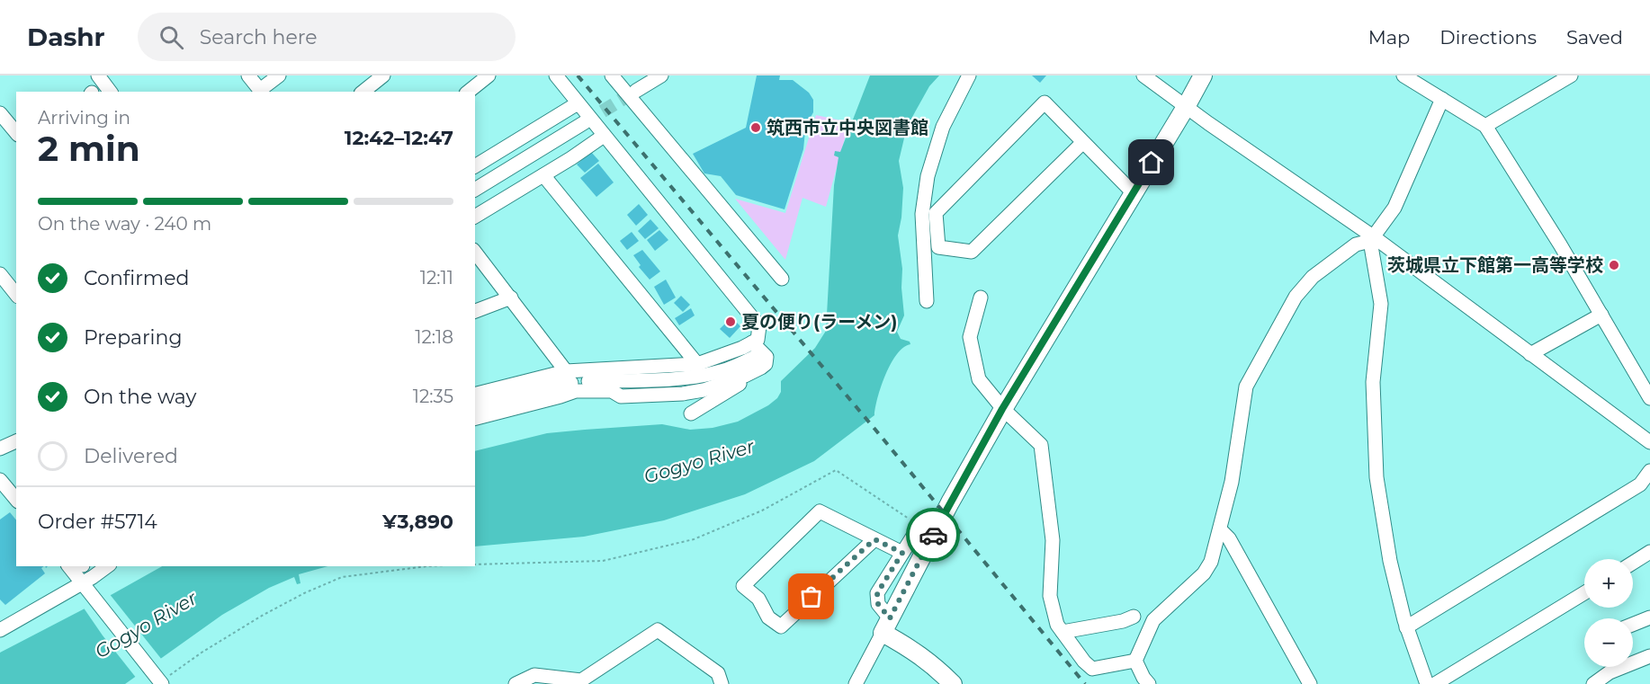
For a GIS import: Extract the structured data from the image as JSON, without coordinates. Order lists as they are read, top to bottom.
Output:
{
  "water": ["Gogyo River"],
  "places": ["筑西市立中央図書館", "茨城県立下館第一高等学校", "夏の便り(ラーメン)"],
  "page": {
    "header": "Dashr",
    "search": "Search here",
    "nav": ["Map", "Directions", "Saved"],
    "heading": ["2 min", "Arriving in", "12:42–12:47"],
    "panel": ["Order #5714", "¥3,890"],
    "bar": "On the way · 240 m",
    "list": [
      ["Confirmed", "12:11"],
      ["Preparing", "12:18"],
      ["On the way", "12:35"],
      "Delivered"
    ],
    "map_buttons": ["+", "−"]
  }
}
